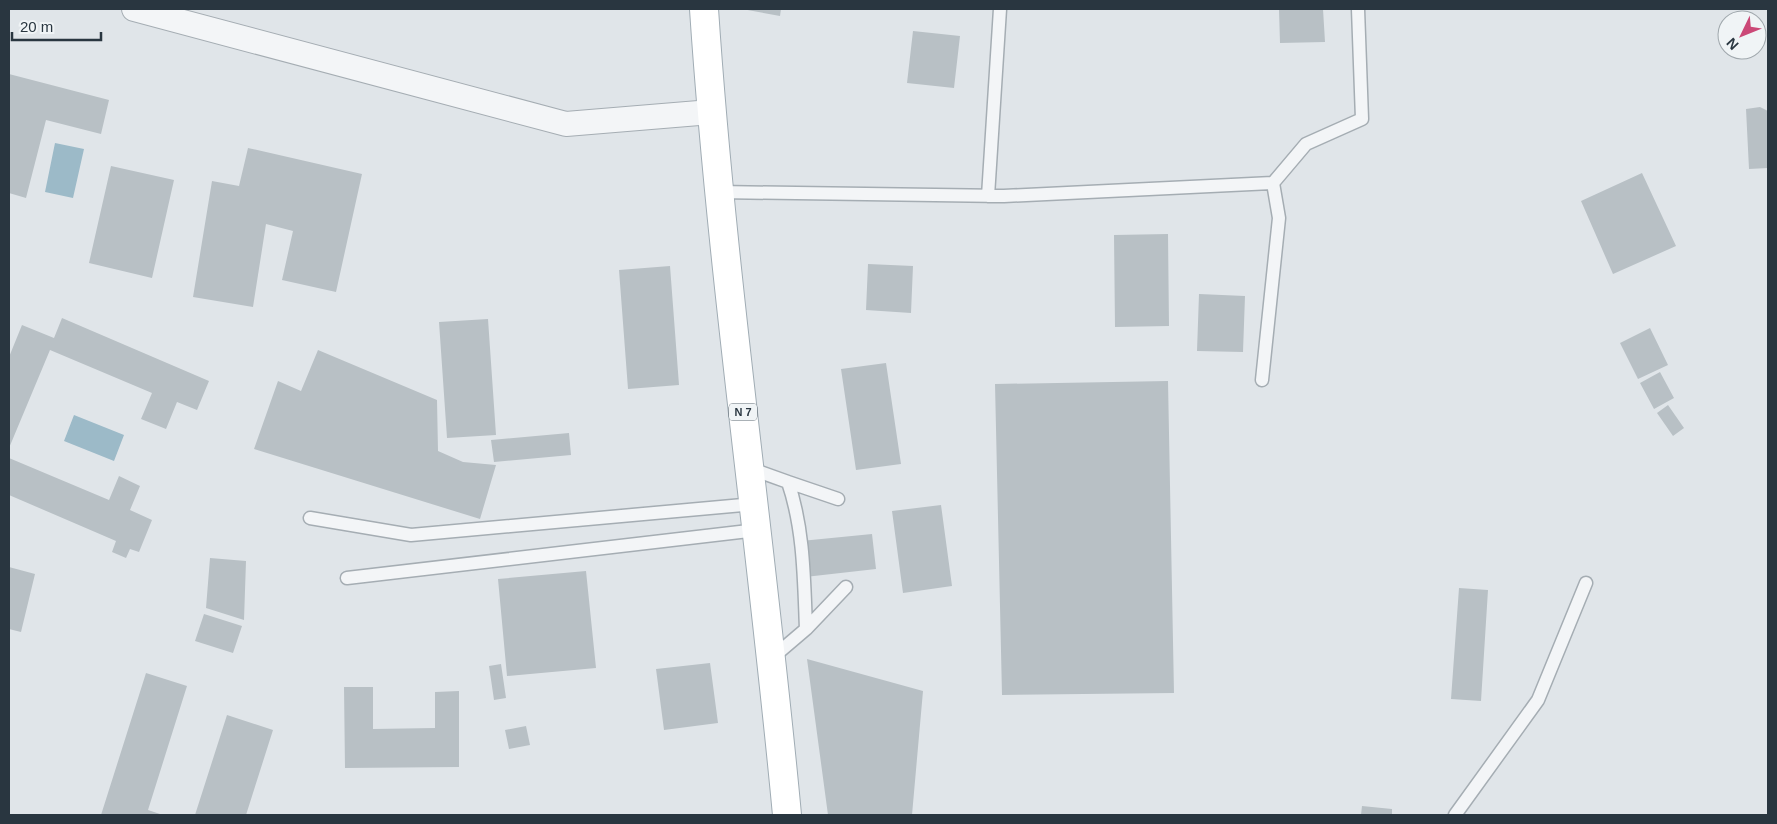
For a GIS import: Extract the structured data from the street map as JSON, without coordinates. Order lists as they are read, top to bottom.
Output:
{
  "streets": {
    "main road": ["N 7"]
  },
  "scale_bar": "20 m",
  "north": "bottom left"
}
